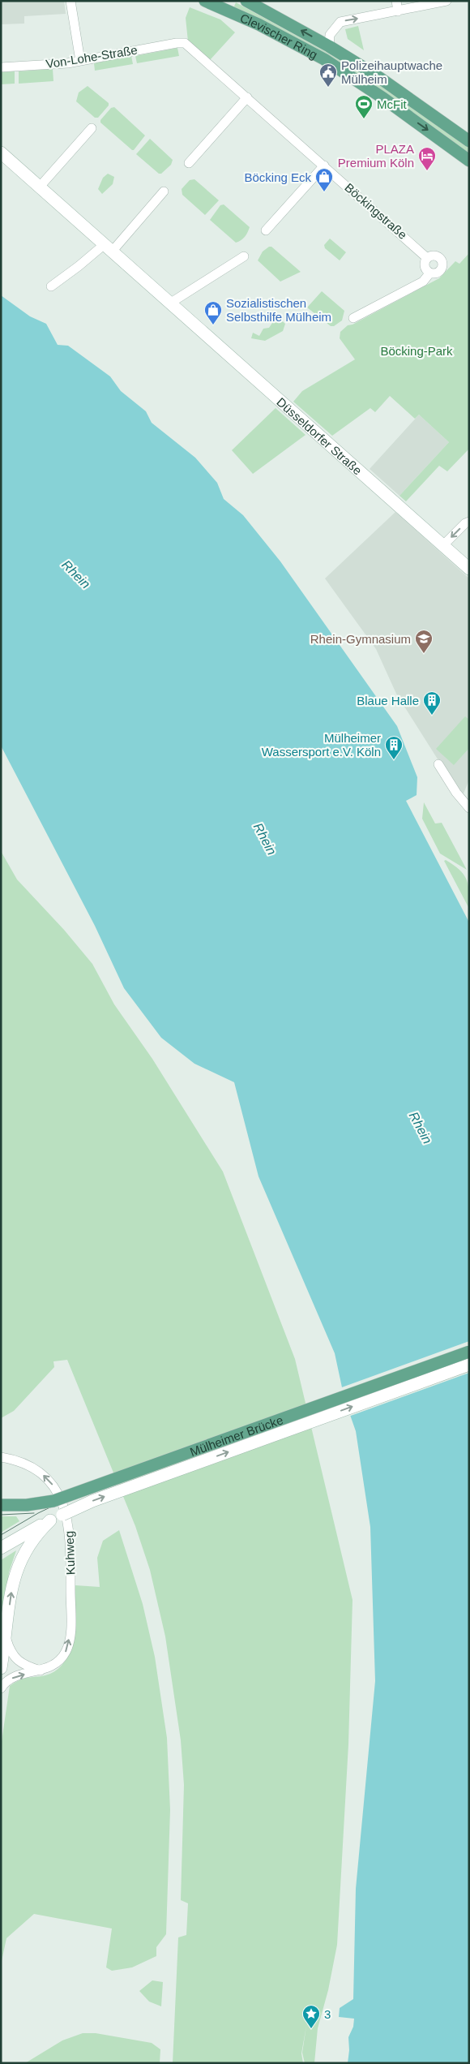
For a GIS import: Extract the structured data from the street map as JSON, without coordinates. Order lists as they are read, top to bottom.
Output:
{
  "streets": {
    "main road": ["Clevischer Ring", "Düsseldorfer Straße", "Mülheimer Brücke"],
    "street": ["Von-Lohe-Straße", "Böckingstraße", "Kuhweg"]
  },
  "crossings": [
    ["Von-Lohe-Straße", "Böckingstraße"]
  ],
  "water": ["Rhein"],
  "parks": ["Böcking-Park"],
  "places": {
    "public building": ["Polizeihauptwache Mülheim"],
    "sports": ["McFit"],
    "hotel": ["PLAZA Premium Köln"],
    "shop": ["Böcking Eck", "Sozialistischen Selbsthilfe Mülheim"],
    "school or university": ["Rhein-Gymnasium"],
    "building": ["Blaue Halle", "Mülheimer Wassersport e.V. Köln"],
    "place": ["3"]
  }
}
